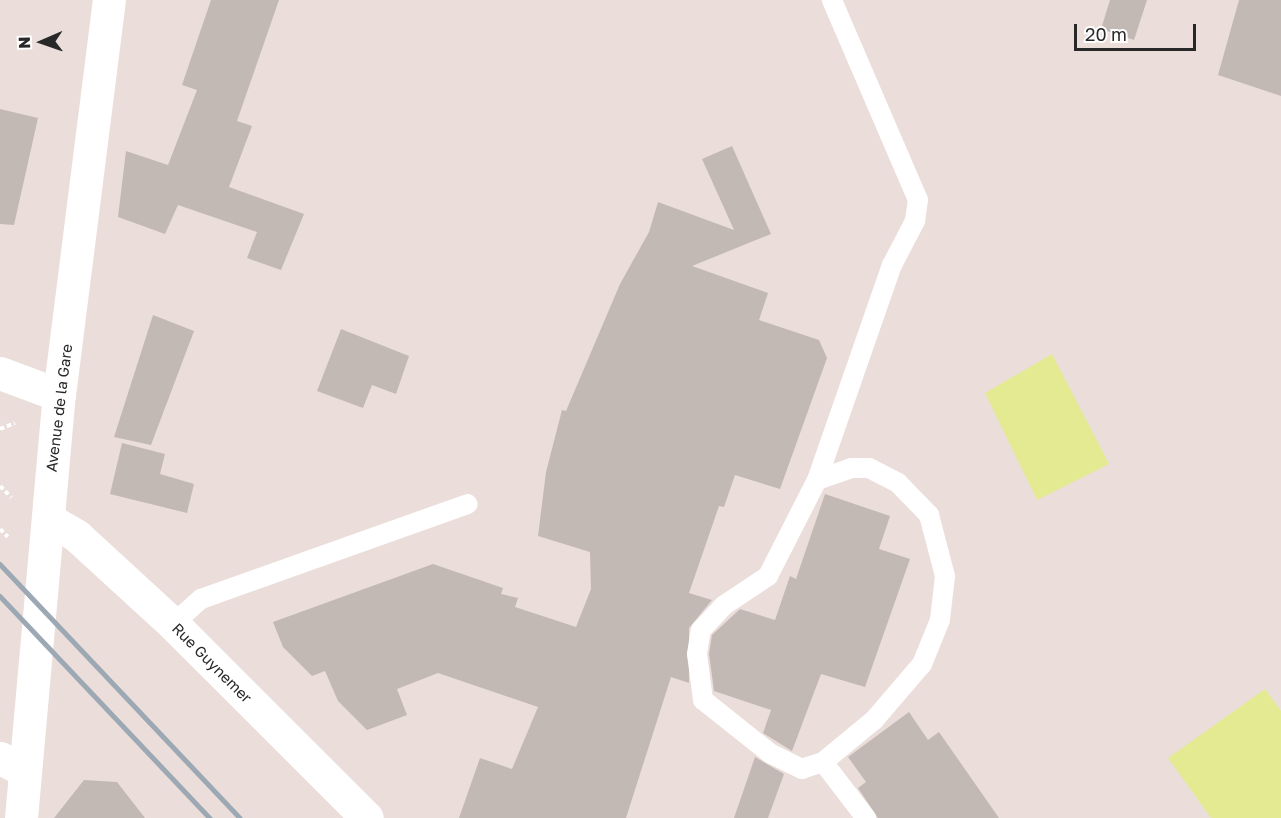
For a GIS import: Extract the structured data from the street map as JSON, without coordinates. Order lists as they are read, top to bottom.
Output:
{
  "streets": {
    "main road": ["Avenue de la Gare", "Rue Guynemer"]
  },
  "crossings": [
    ["Avenue de la Gare", "Rue Guynemer"]
  ],
  "scale_bar": "20 m",
  "north": "left"
}
